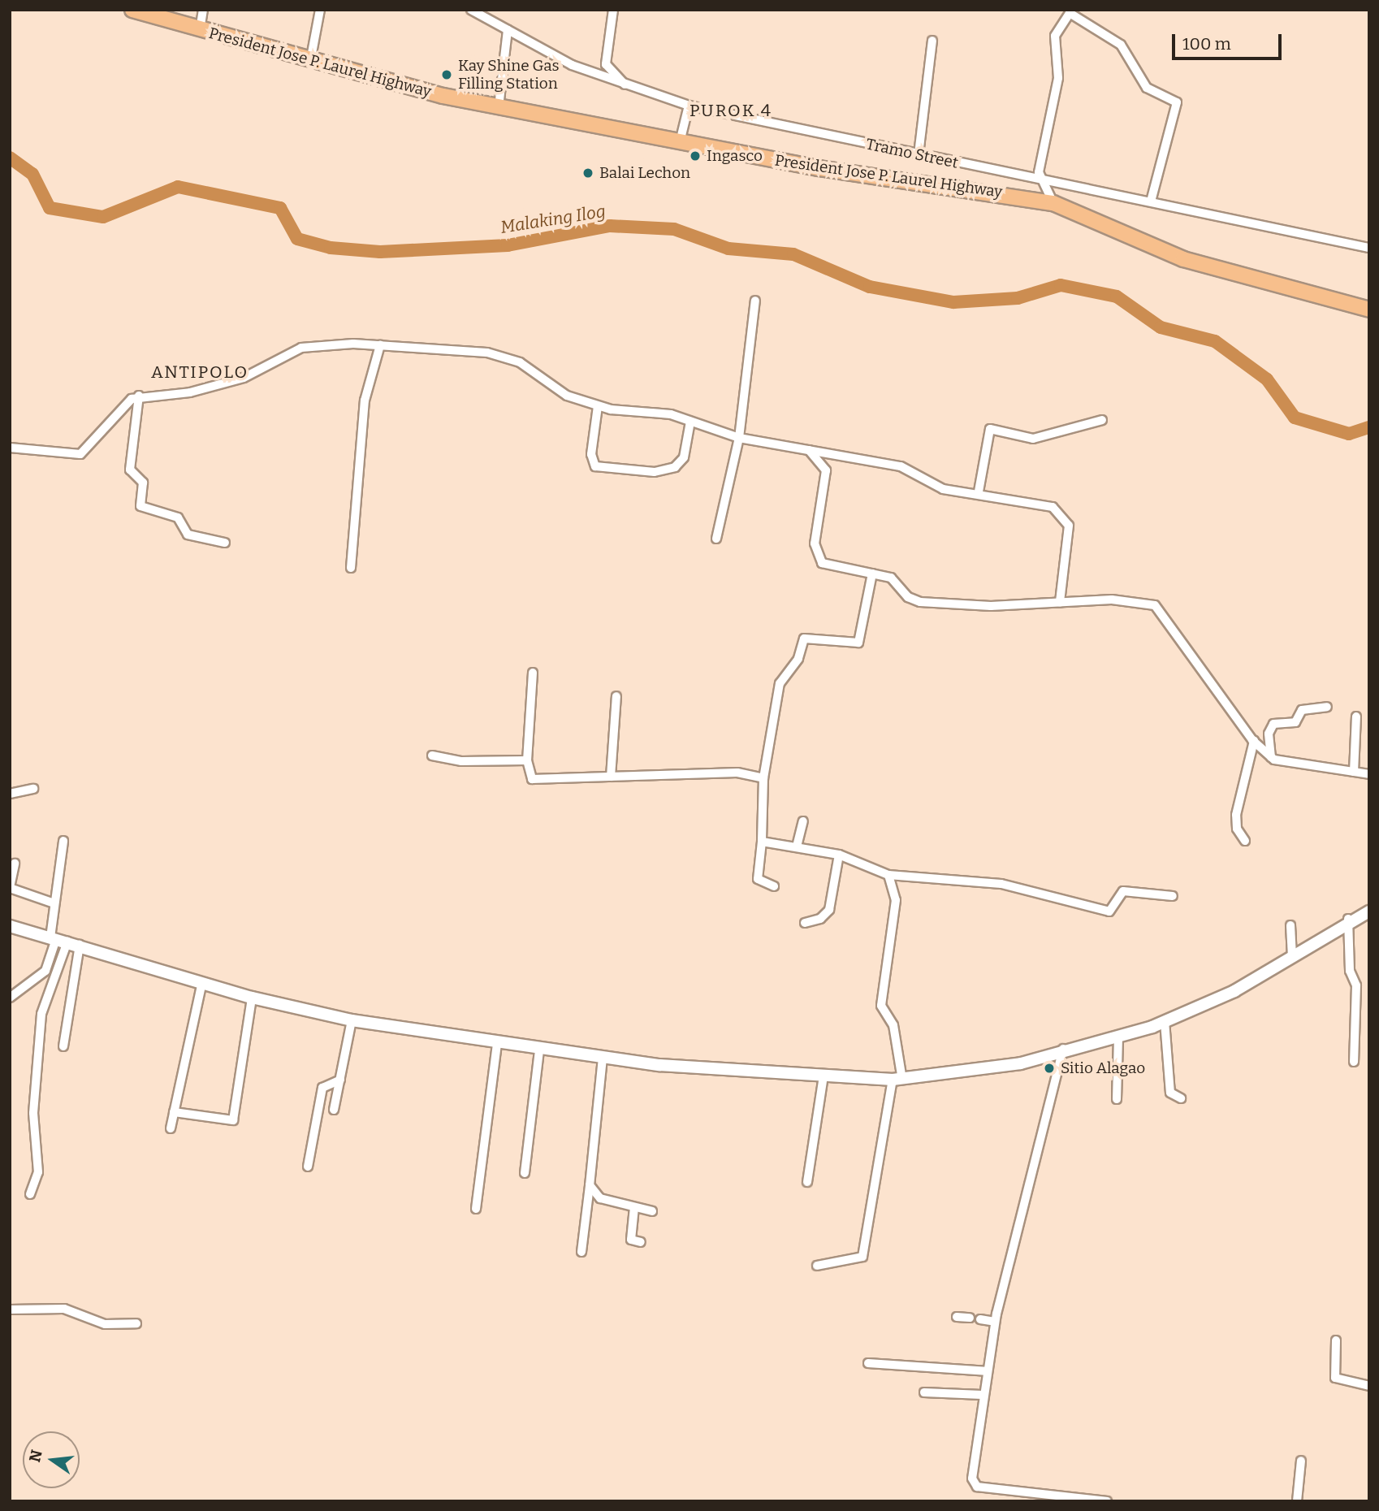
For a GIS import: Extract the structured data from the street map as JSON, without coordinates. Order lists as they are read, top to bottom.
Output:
{
  "streets": {
    "highway": ["President Jose P. Laurel Highway"],
    "street": ["Tramo Street"]
  },
  "districts": ["PUROK 4", "ANTIPOLO"],
  "water": ["Malaking Ilog"],
  "places": [
    "Kay Shine Gas Filling Station",
    "Ingasco",
    "Balai Lechon",
    "Sitio Alagao"
  ],
  "scale_bar": "100 m",
  "north": "left"
}
